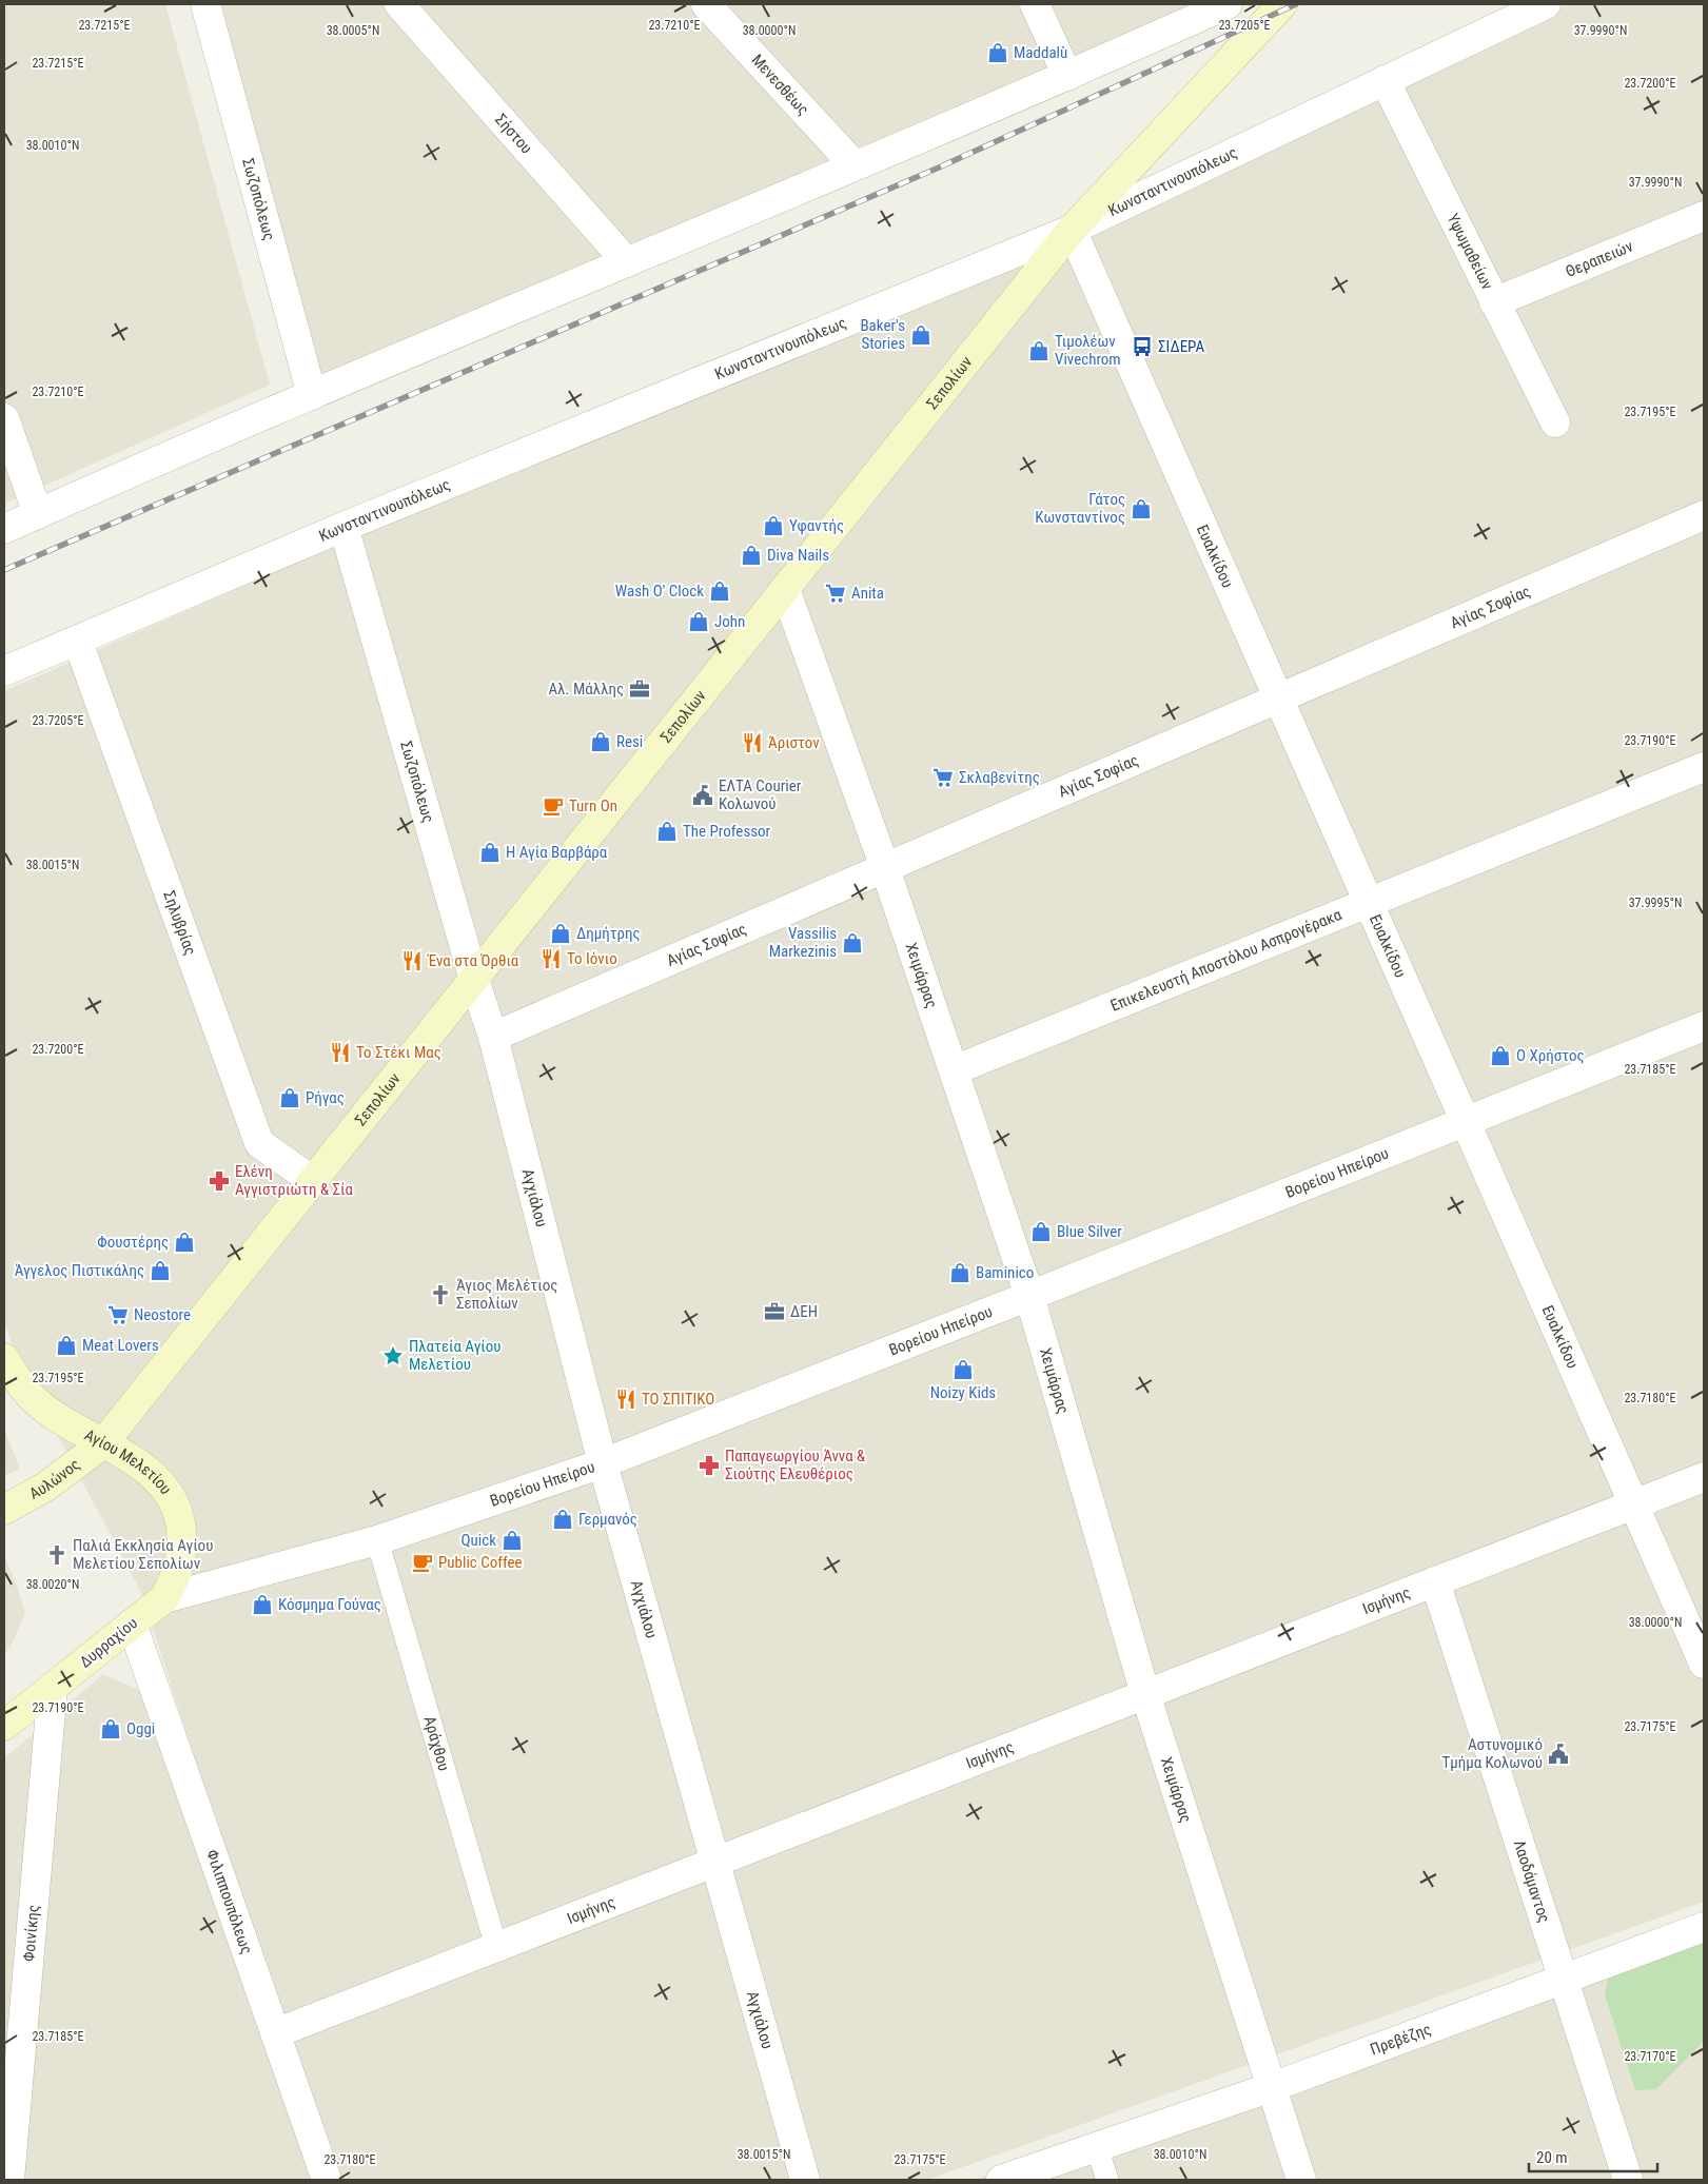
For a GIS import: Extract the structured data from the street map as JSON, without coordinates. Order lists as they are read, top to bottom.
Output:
{
  "streets": {
    "main road": [
      "Σεπολίων",
      "Αγίου Μελετίου",
      "Αυλώνος",
      "Δυρραχίου"
    ],
    "street": [
      "Μενεσθέως",
      "Σήστου",
      "Κωνσταντινουπόλεως",
      "Σωζοπόλεως",
      "Υψωμαθείων",
      "Θεραπειών",
      "Ευαλκίδου",
      "Αγίας Σοφίας",
      "Σηλυβρίας",
      "Επικελευστή Αποστόλου Ασπρογέρακα",
      "Χειμάρρας",
      "Βορείου Ηπείρου",
      "Αγχιάλου",
      "Ισμήνης",
      "Λαοδάμαντος",
      "Φιλιππουπόλεως",
      "Φοινίκης",
      "Πρεβέζης"
    ],
    "lane": ["Αράχθου"]
  },
  "crossings": [
    ["Κωνσταντινουπόλεως", "Σωζοπόλεως"],
    ["Κωνσταντινουπόλεως", "Υψωμαθείων"],
    ["Κωνσταντινουπόλεως", "Σεπολίων"],
    ["Κωνσταντινουπόλεως", "Ευαλκίδου"],
    ["Κωνσταντινουπόλεως", "Σηλυβρίας"],
    ["Σωζοπόλεως", "Σεπολίων"],
    ["Σωζοπόλεως", "Αγίας Σοφίας"],
    ["Σωζοπόλεως", "Αγχιάλου"],
    ["Υψωμαθείων", "Θεραπειών"],
    ["Σεπολίων", "Ευαλκίδου"],
    ["Σεπολίων", "Σηλυβρίας"],
    ["Σεπολίων", "Χειμάρρας"],
    ["Σεπολίων", "Αγίου Μελετίου"],
    ["Σεπολίων", "Αυλώνος"],
    ["Ευαλκίδου", "Αγίας Σοφίας"],
    ["Ευαλκίδου", "Επικελευστή Αποστόλου Ασπρογέρακα"],
    ["Ευαλκίδου", "Βορείου Ηπείρου"],
    ["Ευαλκίδου", "Ισμήνης"],
    ["Αγίας Σοφίας", "Χειμάρρας"],
    ["Αγίας Σοφίας", "Αγχιάλου"],
    ["Επικελευστή Αποστόλου Ασπρογέρακα", "Χειμάρρας"],
    ["Χειμάρρας", "Βορείου Ηπείρου"],
    ["Χειμάρρας", "Ισμήνης"],
    ["Χειμάρρας", "Πρεβέζης"],
    ["Βορείου Ηπείρου", "Αγχιάλου"],
    ["Βορείου Ηπείρου", "Αγίου Μελετίου"],
    ["Βορείου Ηπείρου", "Δυρραχίου"],
    ["Βορείου Ηπείρου", "Αράχθου"],
    ["Αγχιάλου", "Ισμήνης"],
    ["Αγίου Μελετίου", "Αυλώνος"],
    ["Αγίου Μελετίου", "Δυρραχίου"],
    ["Ισμήνης", "Αράχθου"],
    ["Ισμήνης", "Λαοδάμαντος"],
    ["Ισμήνης", "Φιλιππουπόλεως"],
    ["Δυρραχίου", "Φιλιππουπόλεως"],
    ["Δυρραχίου", "Φοινίκης"],
    ["Λαοδάμαντος", "Πρεβέζης"]
  ],
  "places": {
    "shop": [
      "Maddalù",
      "Baker's Stories",
      "Τιμολέων Vivechrom",
      "Γάτος Κωνσταντίνος",
      "Υφαντής",
      "Diva Nails",
      "Wash O' Clock",
      "John",
      "Resi",
      "The Professor",
      "Η Αγία Βαρβάρα",
      "Δημήτρης",
      "Vassilis Markezinis",
      "Ο Χρήστος",
      "Ρήγας",
      "Blue Silver",
      "Φουστέρης",
      "Άγγελος Πιστικάλης",
      "Baminico",
      "Meat Lovers",
      "Noizy Kids",
      "Γερμανός",
      "Quick",
      "Κόσμημα Γούνας",
      "Oggi"
    ],
    "bus stop": ["ΣΙΔΕΡΑ"],
    "supermarket": ["Anita", "Σκλαβενίτης", "Neostore"],
    "office": ["Αλ. Μάλλης", "ΔΕΗ"],
    "restaurant": [
      "Άριστον",
      "Το Ιόνιο",
      "Ένα στα Όρθια",
      "Το Στέκι Μας",
      "ΤΟ ΣΠΙΤΙΚΟ"
    ],
    "public building": ["ΕΛΤΑ Courier Κολωνού", "Αστυνομικό Τμήμα Κολωνού"],
    "cafe": ["Turn On", "Public Coffee"],
    "pharmacy": ["Ελένη Αγγιστριώτη & Σία", "Παπαγεωργίου Άννα & Σιούτης Ελευθέριος"],
    "church": ["Άγιος Μελέτιος Σεπολίων", "Παλιά Εκκλησία Αγίου Μελετίου Σεπολίων"],
    "place": ["Πλατεία Αγίου Μελετίου"]
  },
  "scale_bar": "20 m",
  "coordinates": [
    "23.7210°E",
    "23.7215°E",
    "23.7205°E",
    "37.9990°N",
    "38.0005°N",
    "38.0000°N",
    "23.7200°E",
    "38.0010°N",
    "23.7195°E",
    "23.7190°E",
    "38.0015°N",
    "37.9995°N",
    "23.7185°E",
    "23.7180°E",
    "38.0020°N",
    "23.7175°E",
    "23.7170°E"
  ]
}
